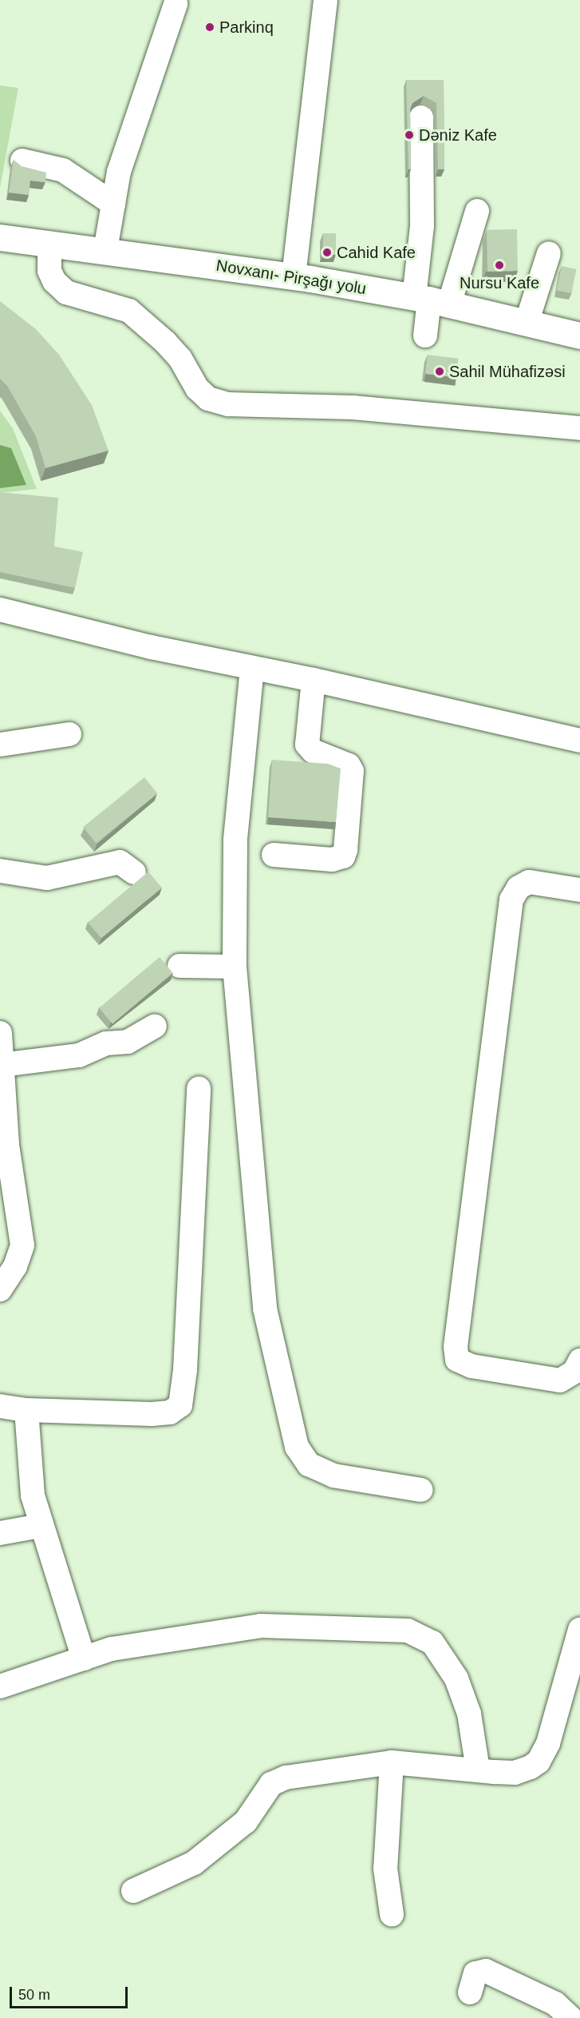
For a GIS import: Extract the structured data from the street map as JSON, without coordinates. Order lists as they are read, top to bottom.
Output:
{
  "streets": {
    "main road": ["Novxanı- Pirşağı yolu"]
  },
  "places": [
    "Parkinq",
    "Dəniz Kafe",
    "Cahid Kafe",
    "Nursu Kafe",
    "Sahil Mühafizəsi"
  ],
  "scale_bar": "50 m"
}
